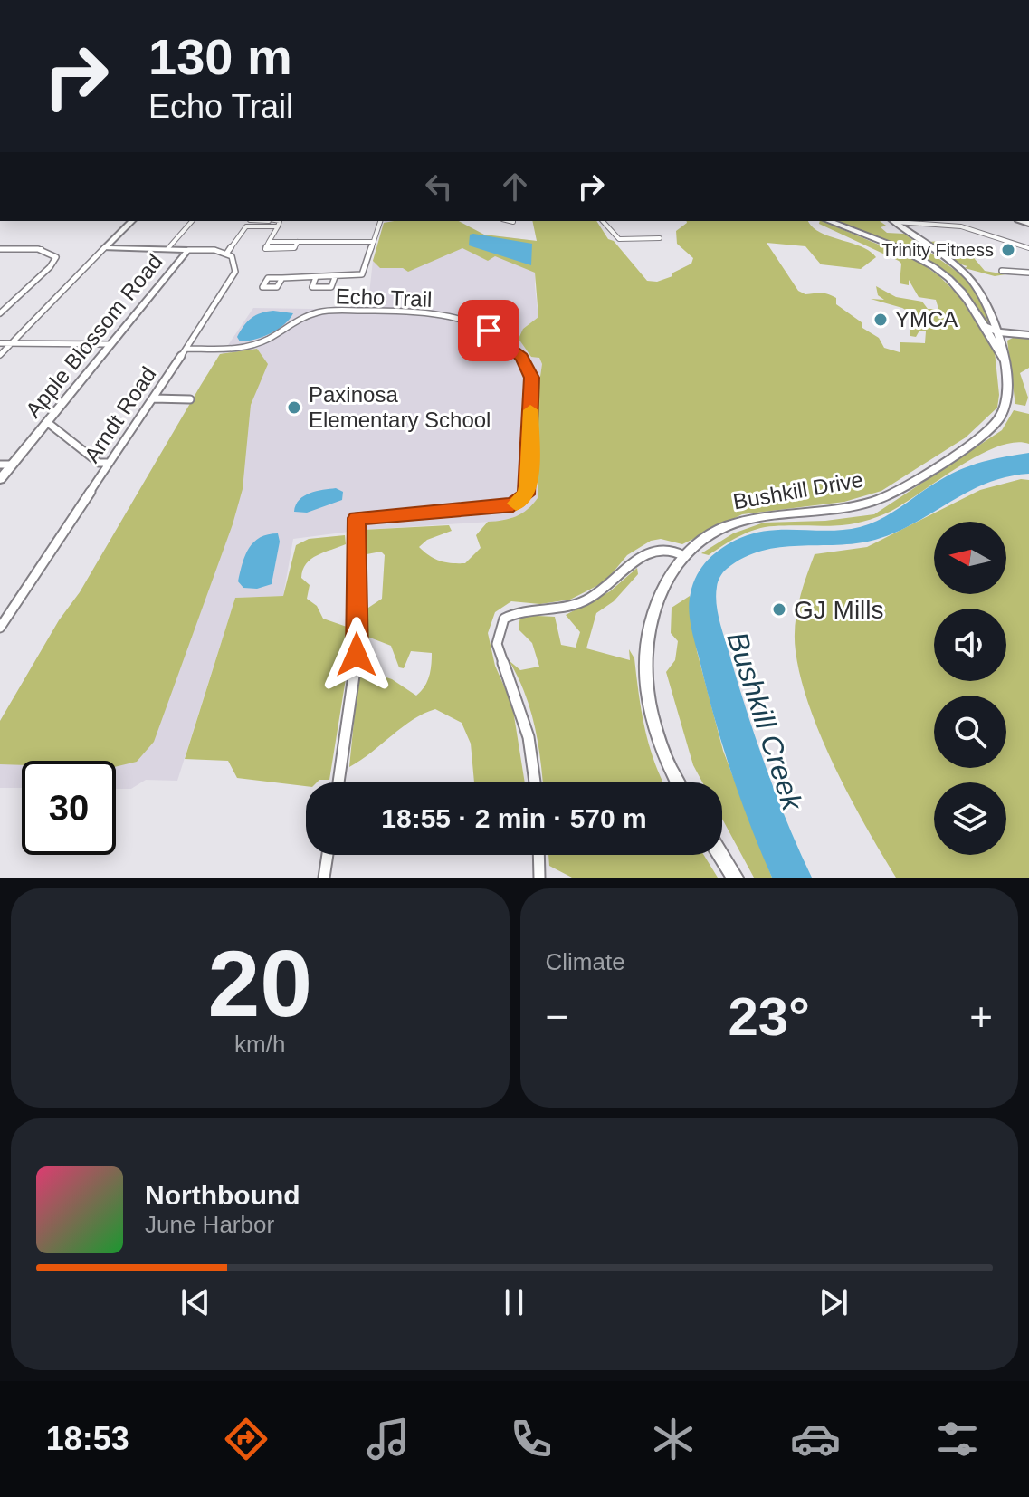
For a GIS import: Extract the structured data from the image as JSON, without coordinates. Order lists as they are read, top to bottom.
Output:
{
  "streets": {
    "street": [
      "Echo Trail",
      "Apple Blossom Road",
      "Arndt Road",
      "Bushkill Drive"
    ]
  },
  "crossings": [
    ["Echo Trail", "Arndt Road"]
  ],
  "water": ["Bushkill Creek"],
  "places": [
    "Trinity Fitness",
    "YMCA",
    "Paxinosa Elementary School",
    "GJ Mills"
  ],
  "north": "left",
  "page": {
    "turn": ["130 m", "Echo Trail"],
    "limit": "30",
    "trip": "18:55 · 2 min · 570 m",
    "tile": [
      ["20", "km/h"],
      "Climate"
    ],
    "heat": ["−", "23°", "+"],
    "song": ["Northbound", "June Harbor"],
    "tabs": "18:53"
  }
}
